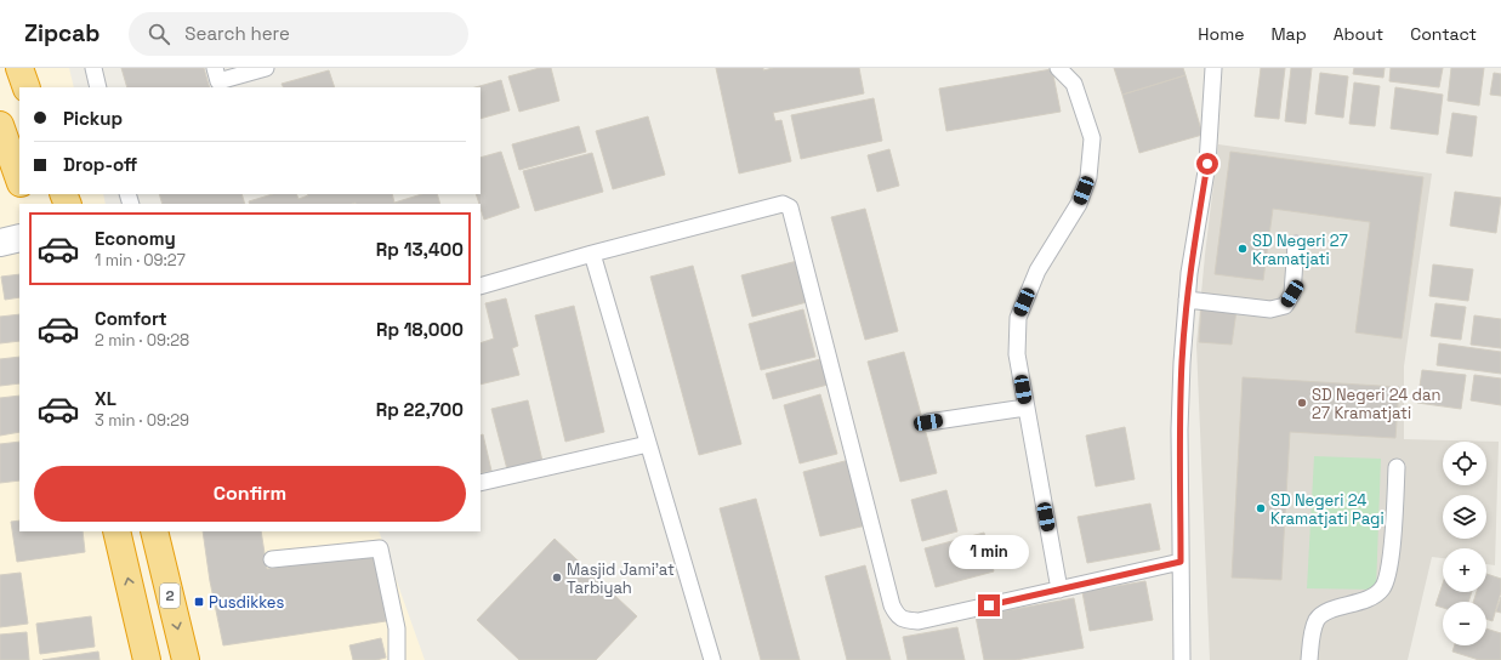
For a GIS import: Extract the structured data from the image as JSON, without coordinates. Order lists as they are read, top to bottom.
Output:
{
  "streets": {
    "highway": ["2"]
  },
  "places": {
    "other": [
      "SD Negeri 27 Kramatjati",
      "SD Negeri 24 dan 27 Kramatjati",
      "SD Negeri 24 Kramatjati Pagi",
      "Masjid Jami'at Tarbiyah"
    ],
    "transit": ["Pusdikkes"]
  },
  "page": {
    "header": "Zipcab",
    "search": "Search here",
    "nav": [
      "Home",
      "Map",
      "About",
      "Contact"
    ],
    "banner": ["Pickup", "Drop-off"],
    "list": [
      {
        "name": "Economy",
        "note": "1 min · 09:27",
        "value": "Rp 13,400"
      },
      {
        "name": "Comfort",
        "note": "2 min · 09:28",
        "value": "Rp 18,000"
      },
      {
        "name": "XL",
        "note": "3 min · 09:29",
        "value": "Rp 22,700"
      }
    ],
    "map_buttons": ["+", "−"],
    "buttons": "Confirm",
    "bubble": "1 min"
  }
}
